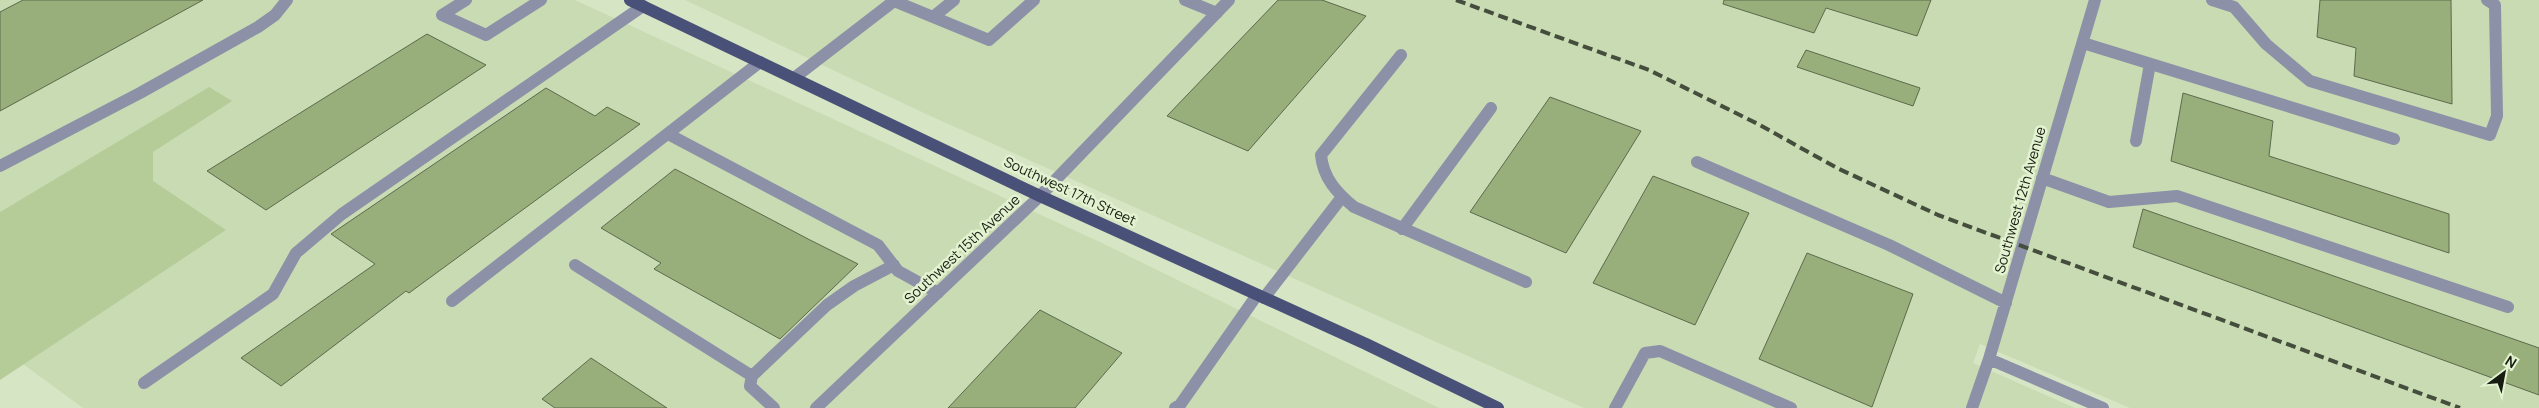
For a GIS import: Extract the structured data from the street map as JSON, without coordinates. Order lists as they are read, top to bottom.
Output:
{
  "streets": {
    "main road": ["Southwest 17th Street"],
    "street": ["Southwest 12th Avenue", "Southwest 15th Avenue"]
  },
  "crossings": [
    ["Southwest 17th Street", "Southwest 15th Avenue"]
  ],
  "north": "top right"
}
